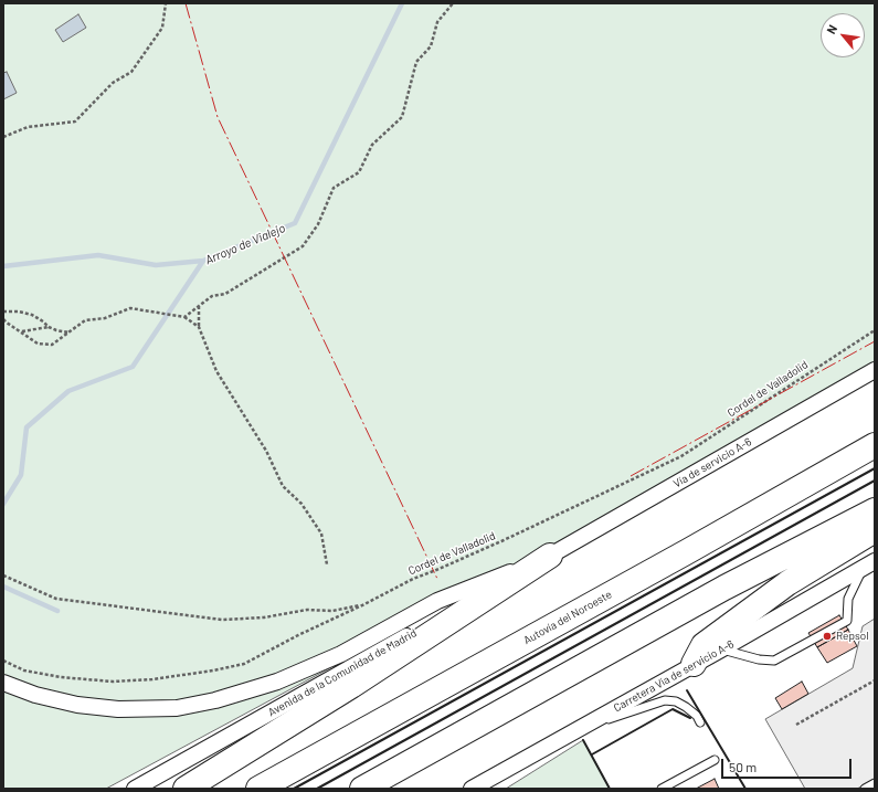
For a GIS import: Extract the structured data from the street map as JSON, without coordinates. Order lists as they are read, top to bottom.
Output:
{
  "streets": {
    "highway": ["Autovía del Noroeste"],
    "street": ["Vía de servicio A-6", "Avenida de la Comunidad de Madrid", "Carretera Vía de servicio A-6"],
    "path": ["Cordel de Valladolid"]
  },
  "crossings": [
    ["Vía de servicio A-6", "Avenida de la Comunidad de Madrid"]
  ],
  "water": ["Arroyo de Vialejo"],
  "places": ["Repsol"],
  "scale_bar": "50 m",
  "north": "top left"
}
